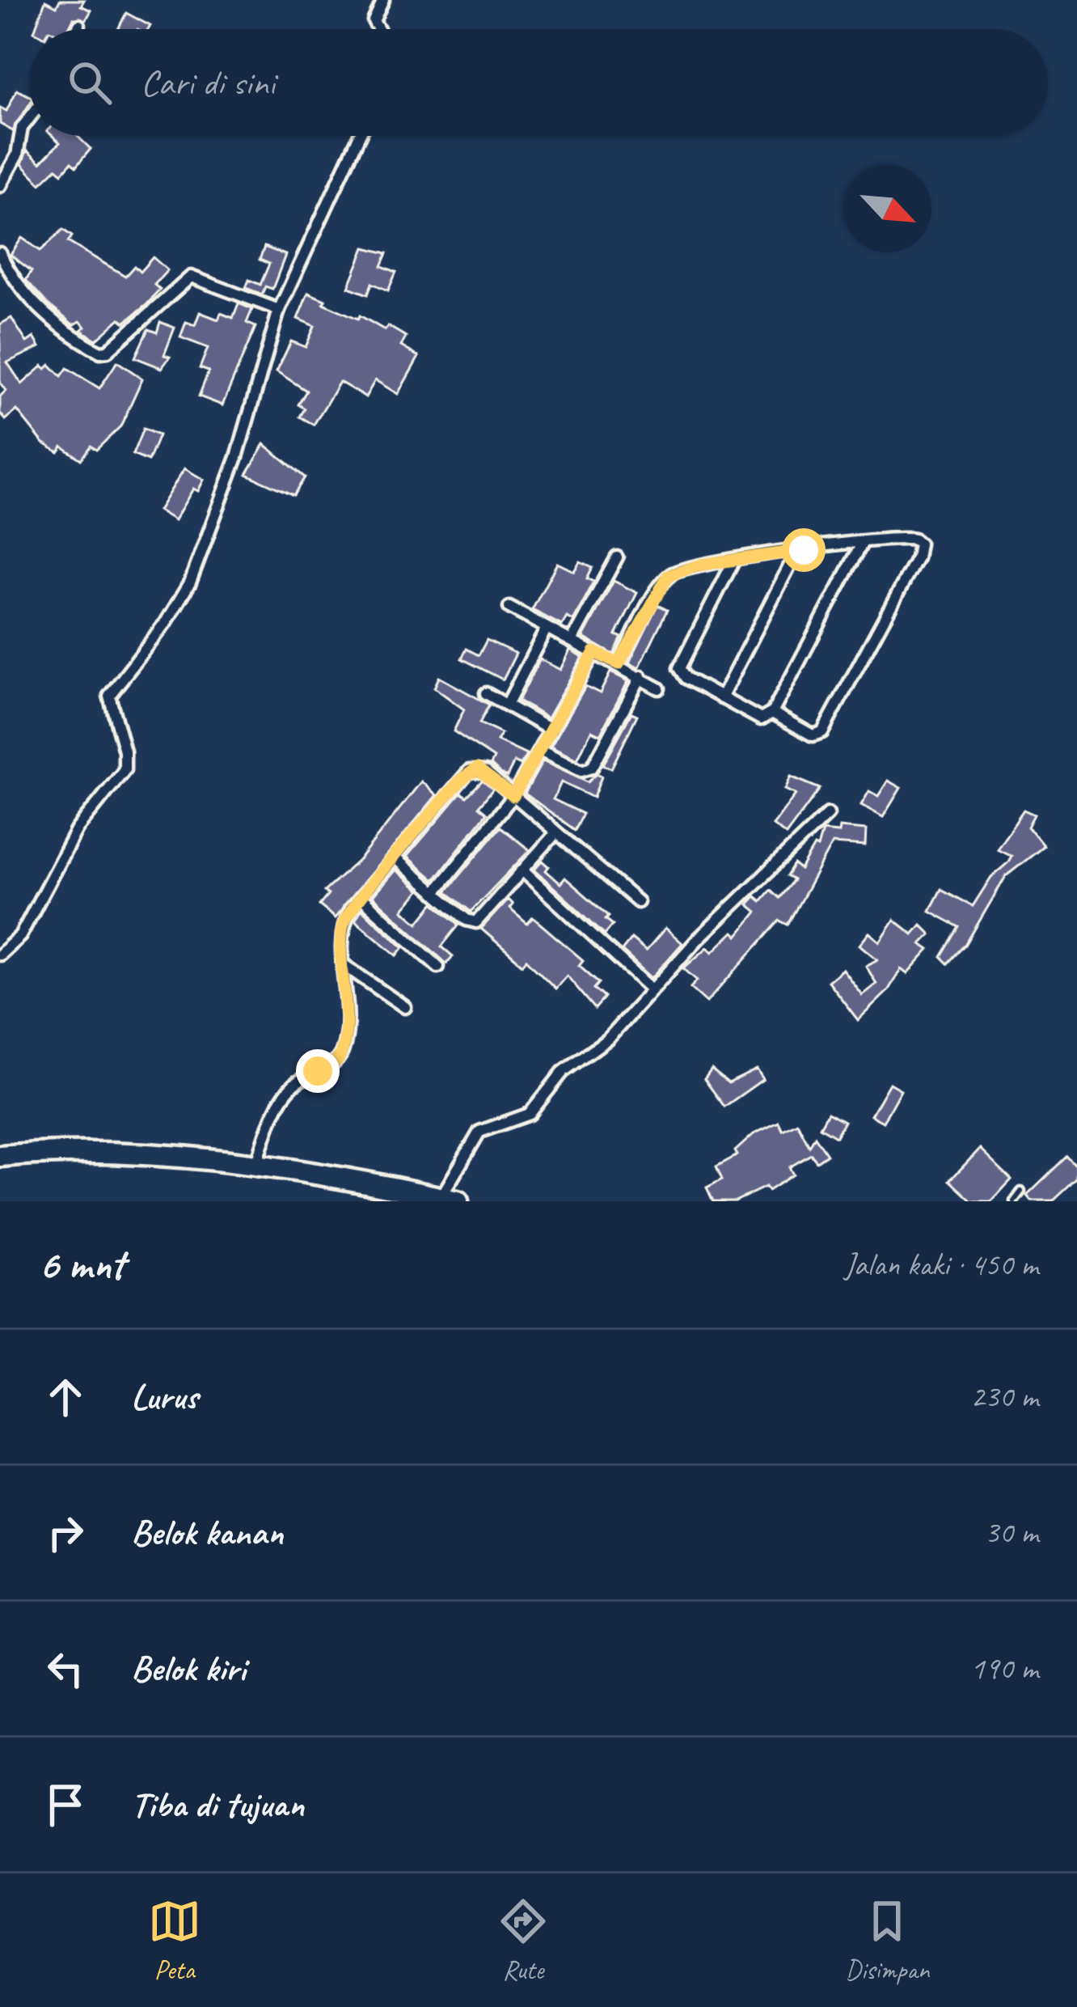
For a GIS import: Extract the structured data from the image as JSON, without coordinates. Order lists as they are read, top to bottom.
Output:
{
  "north": "bottom right",
  "page": {
    "search": "Cari di sini",
    "heading": ["6 mnt", "Jalan kaki · 450 m"],
    "list": [
      ["Lurus", "230 m"],
      ["Belok kanan", "30 m"],
      ["Belok kiri", "190 m"],
      "Tiba di tujuan"
    ],
    "nav": ["Peta", "Rute", "Disimpan"]
  }
}
